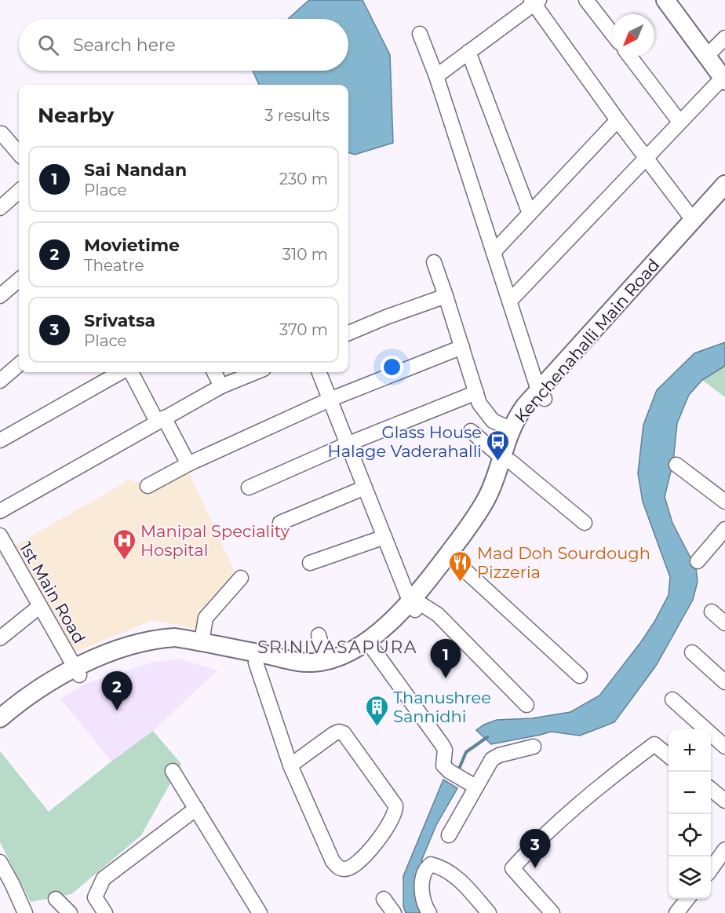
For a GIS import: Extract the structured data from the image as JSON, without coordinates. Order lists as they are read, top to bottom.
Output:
{
  "streets": {
    "main road": ["Kenchenahalli Main Road"],
    "street": ["1st Main Road"]
  },
  "crossings": [
    ["Kenchenahalli Main Road", "1st Main Road"]
  ],
  "districts": ["SRINIVASAPURA"],
  "places": {
    "bus stop": ["Glass House Halage Vaderahalli"],
    "hospital": ["Manipal Speciality Hospital"],
    "restaurant": ["Mad Doh Sourdough Pizzeria"],
    "building": ["Thanushree Sannidhi"]
  },
  "north": "bottom left",
  "page": {
    "search": "Search here",
    "heading": ["Nearby", "3 results"],
    "list": [
      {
        "mark": "1",
        "name": "Sai Nandan",
        "note": "Place",
        "value": "230 m"
      },
      {
        "mark": "2",
        "name": "Movietime",
        "note": "Theatre",
        "value": "310 m"
      },
      {
        "mark": "3",
        "name": "Srivatsa",
        "note": "Place",
        "value": "370 m"
      }
    ],
    "pins": ["1", "2", "3"],
    "map_buttons": ["+", "−"]
  }
}
